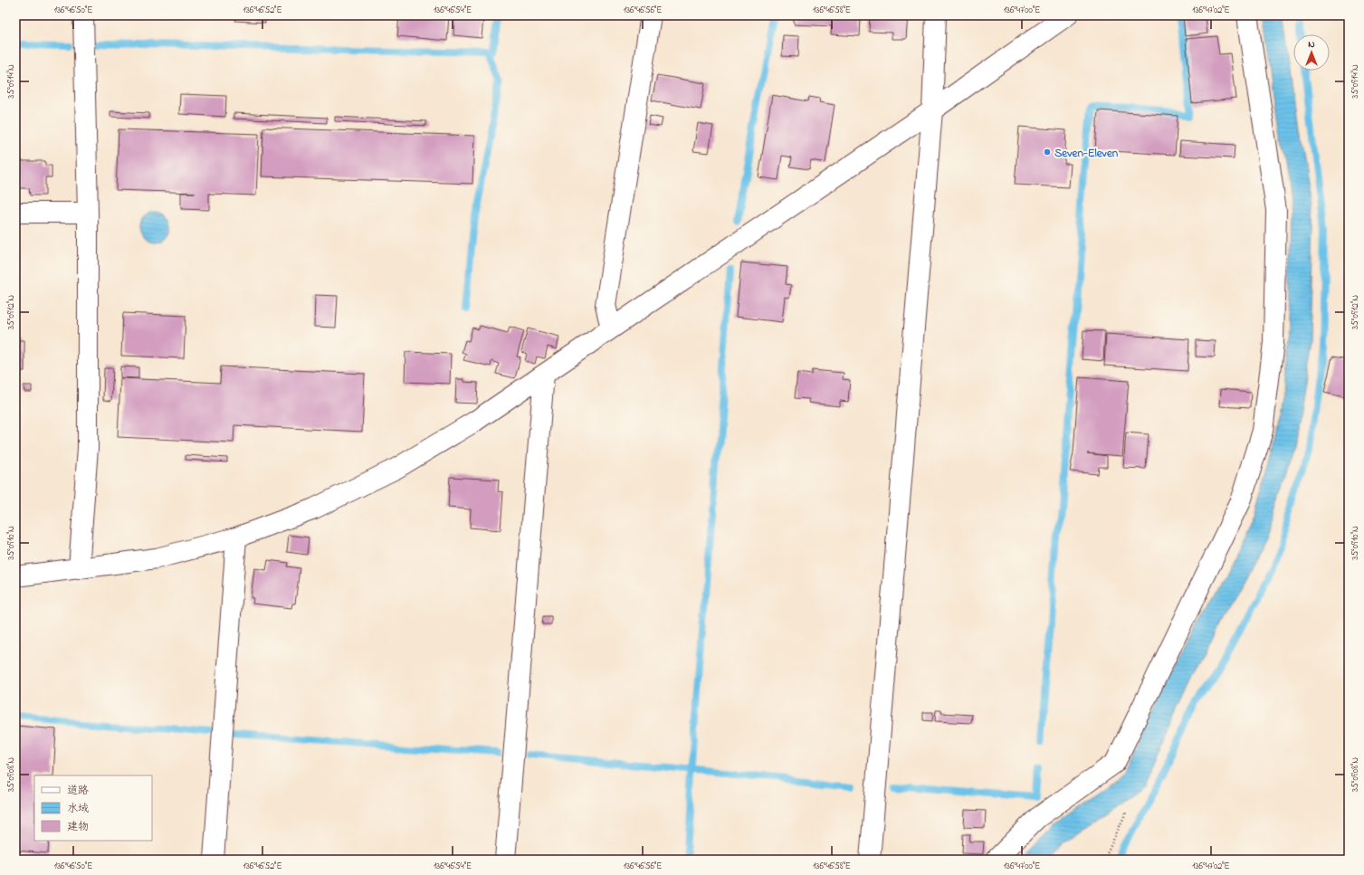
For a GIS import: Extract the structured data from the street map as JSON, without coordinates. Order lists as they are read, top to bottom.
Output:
{
  "places": ["Seven-Eleven"],
  "legend": ["道路", "水域", "建物"],
  "north": "top",
  "coordinates": [
    "136°46'50\"E",
    "136°46'52\"E",
    "136°46'54\"E",
    "136°46'56\"E",
    "136°46'58\"E",
    "136°47'00\"E",
    "136°47'02\"E",
    "35°09'14\"N",
    "35°09'12\"N",
    "35°09'10\"N",
    "35°09'08\"N"
  ]
}
